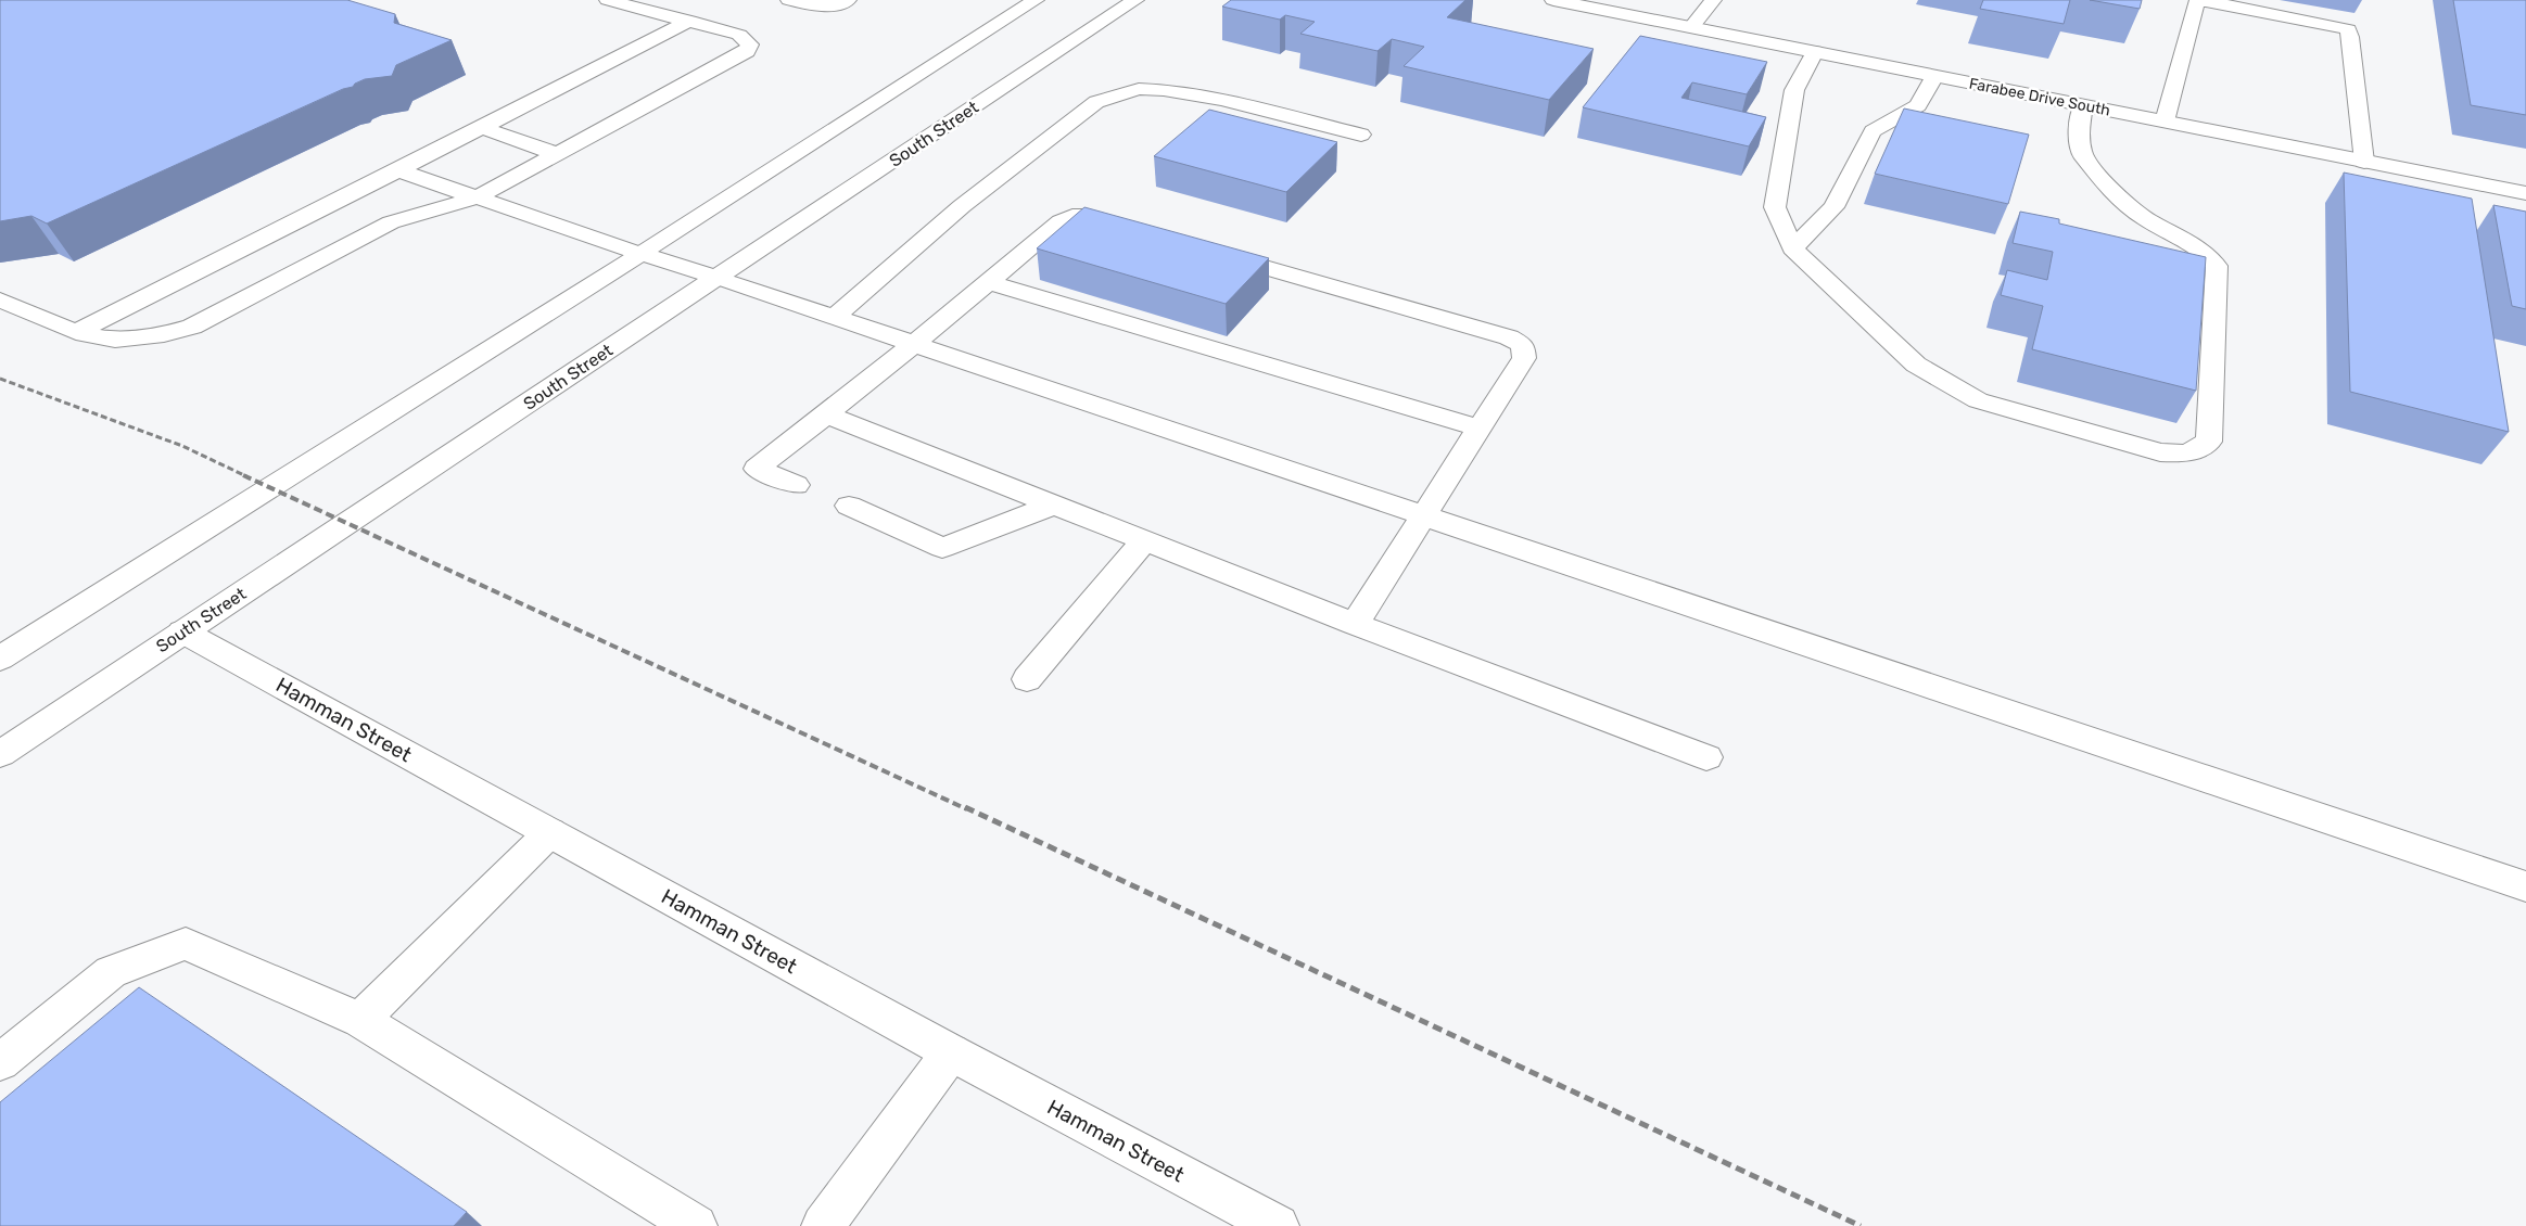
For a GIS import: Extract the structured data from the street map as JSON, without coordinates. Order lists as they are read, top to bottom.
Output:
{
  "streets": {
    "main road": ["Farabee Drive South", "South Street", "Hamman Street"]
  },
  "crossings": [
    ["South Street", "Hamman Street"]
  ]
}
